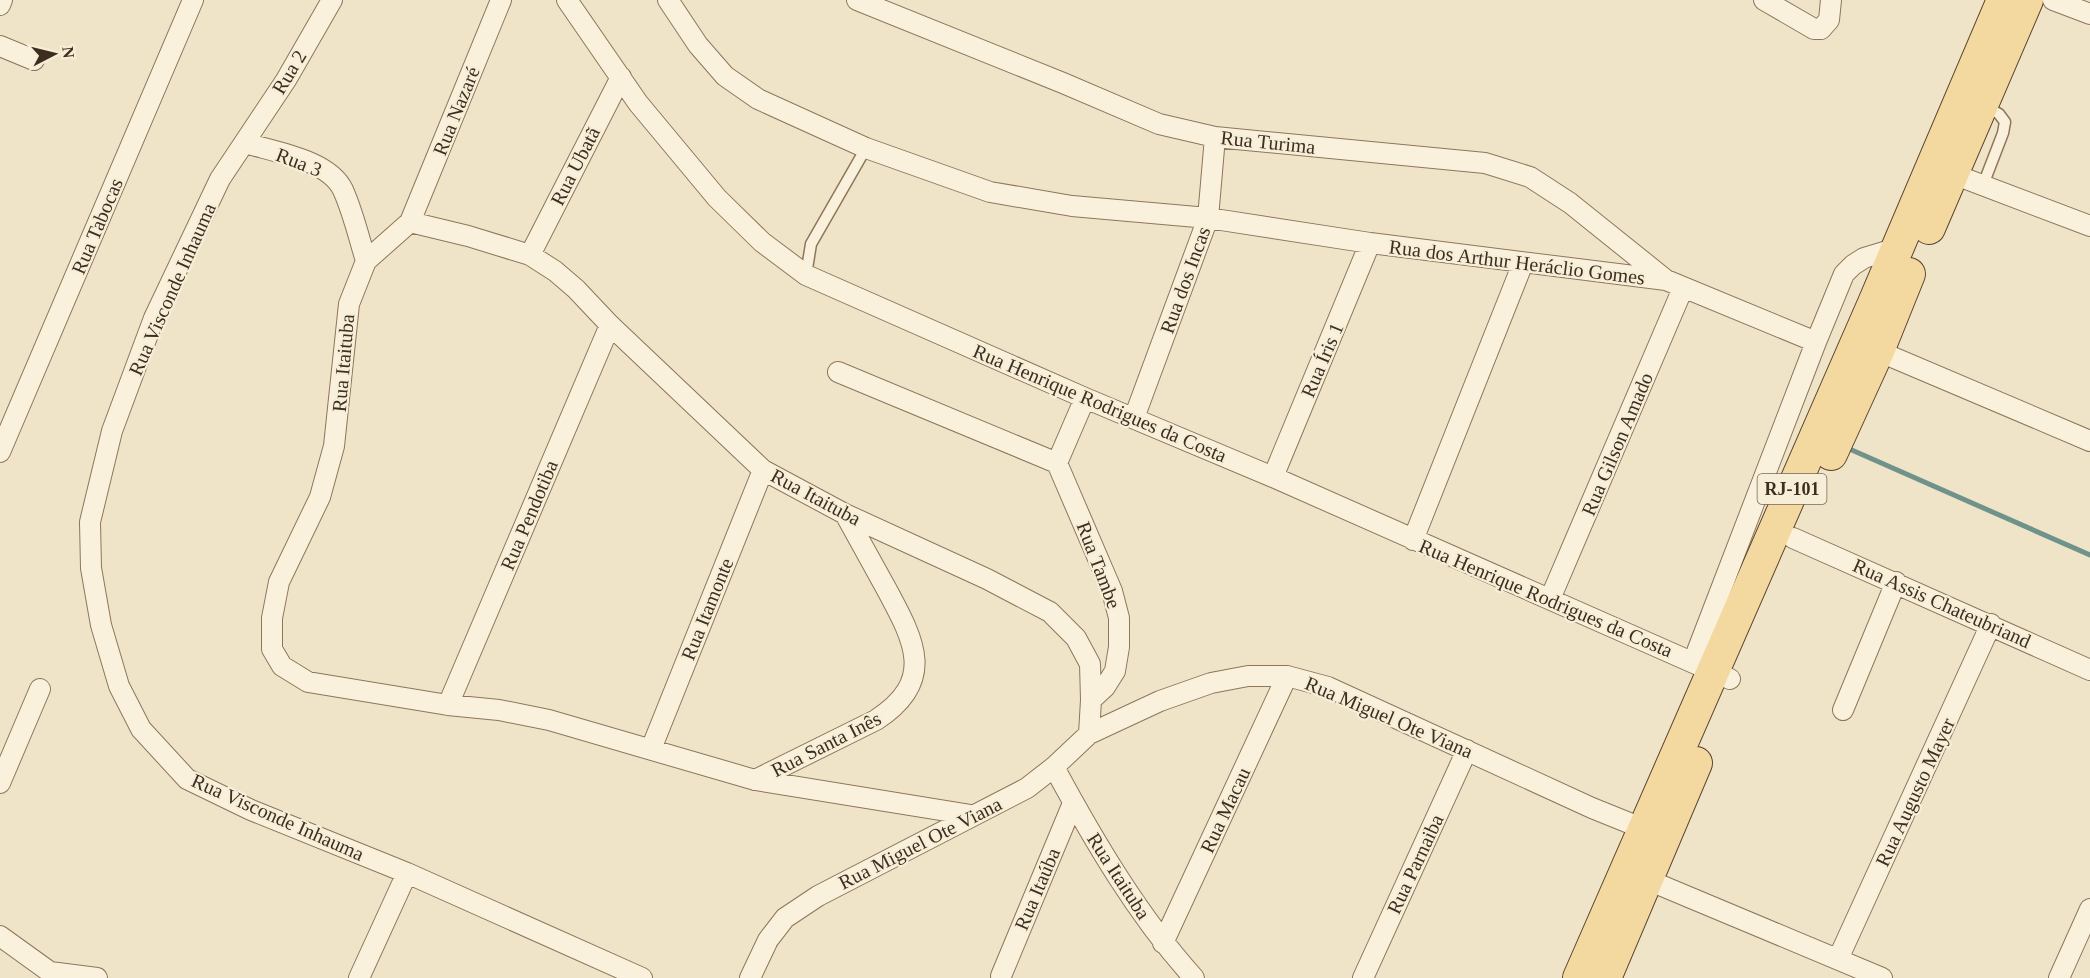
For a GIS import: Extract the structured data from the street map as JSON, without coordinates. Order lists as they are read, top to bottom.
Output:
{
  "streets": {
    "main road": ["RJ-101"],
    "street": [
      "Rua 2",
      "Rua Nazaré",
      "Rua Turima",
      "Rua 3",
      "Rua Ubatã",
      "Rua Tabocas",
      "Rua dos Arthur Heráclio Gomes",
      "Rua dos Incas",
      "Rua Visconde Inhauma",
      "Rua Íris 1",
      "Rua Itaituba",
      "Rua Henrique Rodrigues da Costa",
      "Rua Gilson Amado",
      "Rua Pendotiba",
      "Rua Tambe",
      "Rua Assis Chateubriand",
      "Rua Itamonte",
      "Rua Miguel Ote Viana",
      "Rua Santa Inês",
      "Rua Augusto Mayer",
      "Rua Macau",
      "Rua Parnaiba",
      "Rua Itaúba"
    ]
  },
  "crossings": [
    ["Rua 2", "Rua 3"],
    ["Rua 2", "Rua Visconde Inhauma"],
    ["Rua Nazaré", "Rua Itaituba"],
    ["Rua Turima", "Rua dos Arthur Heráclio Gomes"],
    ["Rua Turima", "Rua dos Incas"],
    ["Rua Turima", "Rua Gilson Amado"],
    ["Rua 3", "Rua Visconde Inhauma"],
    ["Rua 3", "Rua Itaituba"],
    ["Rua Ubatã", "Rua Itaituba"],
    ["Rua Ubatã", "Rua Henrique Rodrigues da Costa"],
    ["Rua dos Arthur Heráclio Gomes", "Rua dos Incas"],
    ["Rua dos Arthur Heráclio Gomes", "Rua Íris 1"],
    ["Rua dos Arthur Heráclio Gomes", "Rua Gilson Amado"],
    ["Rua dos Incas", "Rua Henrique Rodrigues da Costa"],
    ["Rua Íris 1", "Rua Henrique Rodrigues da Costa"],
    ["Rua Itaituba", "Rua Pendotiba"],
    ["Rua Itaituba", "Rua Tambe"],
    ["Rua Itaituba", "Rua Itamonte"],
    ["Rua Itaituba", "Rua Miguel Ote Viana"],
    ["Rua Itaituba", "Rua Santa Inês"],
    ["Rua Itaituba", "Rua Macau"],
    ["Rua Itaituba", "Rua Itaúba"],
    ["Rua Henrique Rodrigues da Costa", "Rua Gilson Amado"],
    ["Rua Henrique Rodrigues da Costa", "RJ-101"],
    ["RJ-101", "Rua Assis Chateubriand"],
    ["RJ-101", "Rua Miguel Ote Viana"],
    ["Rua Assis Chateubriand", "Rua Augusto Mayer"],
    ["Rua Miguel Ote Viana", "Rua Macau"],
    ["Rua Miguel Ote Viana", "Rua Parnaiba"]
  ],
  "north": "right"
}
